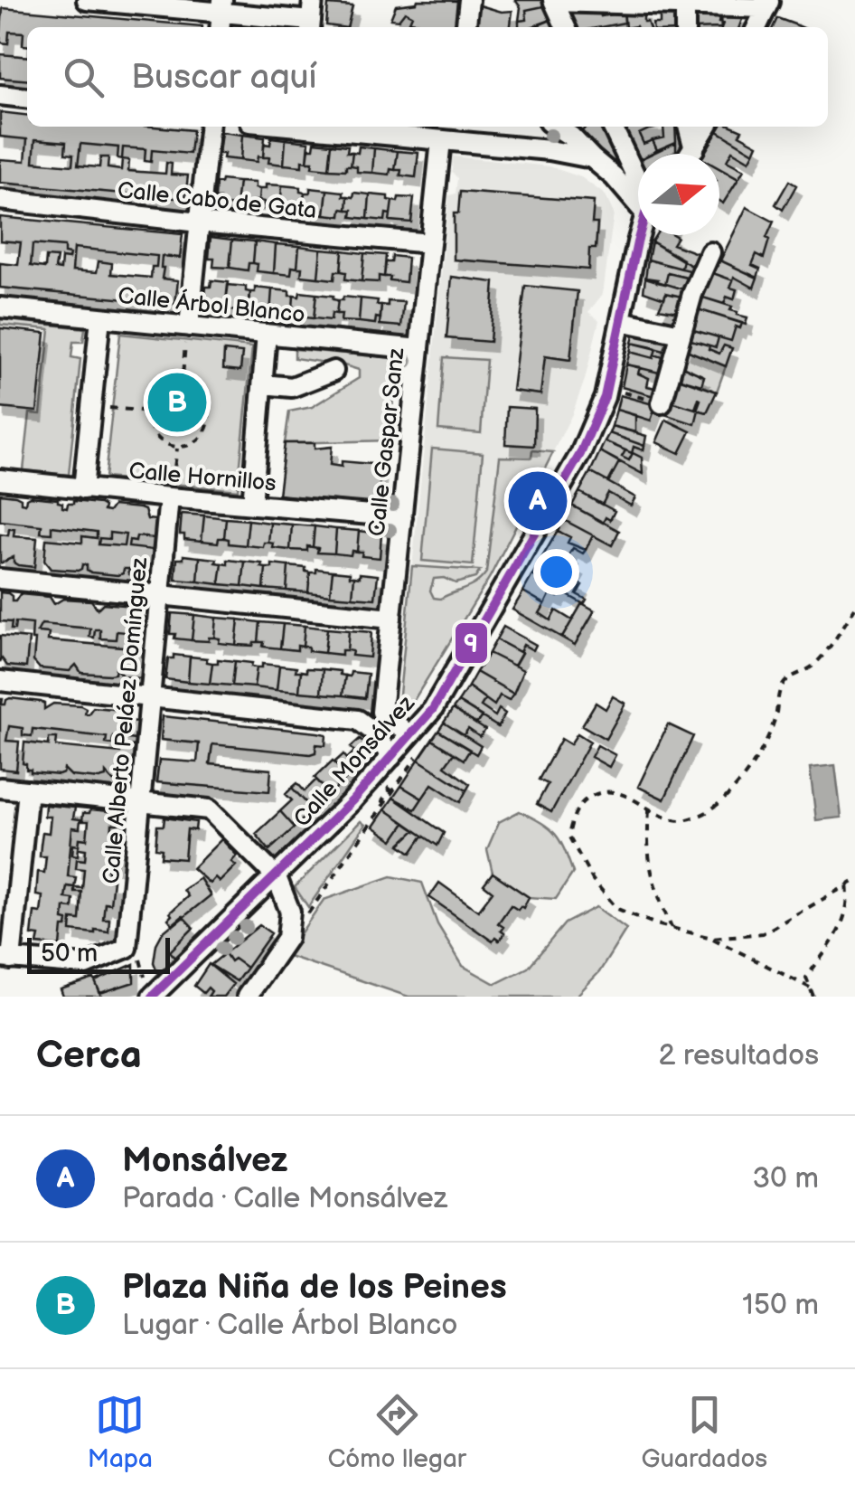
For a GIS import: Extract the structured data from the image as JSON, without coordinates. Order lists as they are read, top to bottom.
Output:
{
  "streets": {
    "street": [
      "Calle Cabo de Gata",
      "Calle Árbol Blanco",
      "Calle Gaspar Sanz",
      "Calle Hornillos",
      "Calle Alberto Peláez Domínguez",
      "Calle Monsálvez"
    ]
  },
  "crossings": [
    ["Calle Cabo de Gata", "Calle Gaspar Sanz"],
    ["Calle Árbol Blanco", "Calle Gaspar Sanz"],
    ["Calle Gaspar Sanz", "Calle Hornillos"],
    ["Calle Hornillos", "Calle Alberto Peláez Domínguez"]
  ],
  "lines": ["transit line 9"],
  "scale_bar": "50 m",
  "north": "right",
  "page": {
    "search": "Buscar aquí",
    "pins": ["B", "A"],
    "scale": "50 m",
    "heading": ["Cerca", "2 resultados"],
    "list": [
      {
        "mark": "A",
        "name": "Monsálvez",
        "note": "Parada · Calle Monsálvez",
        "value": "30 m"
      },
      {
        "mark": "B",
        "name": "Plaza Niña de los Peines",
        "note": "Lugar · Calle Árbol Blanco",
        "value": "150 m"
      }
    ],
    "nav": ["Mapa", "Cómo llegar", "Guardados"]
  }
}
